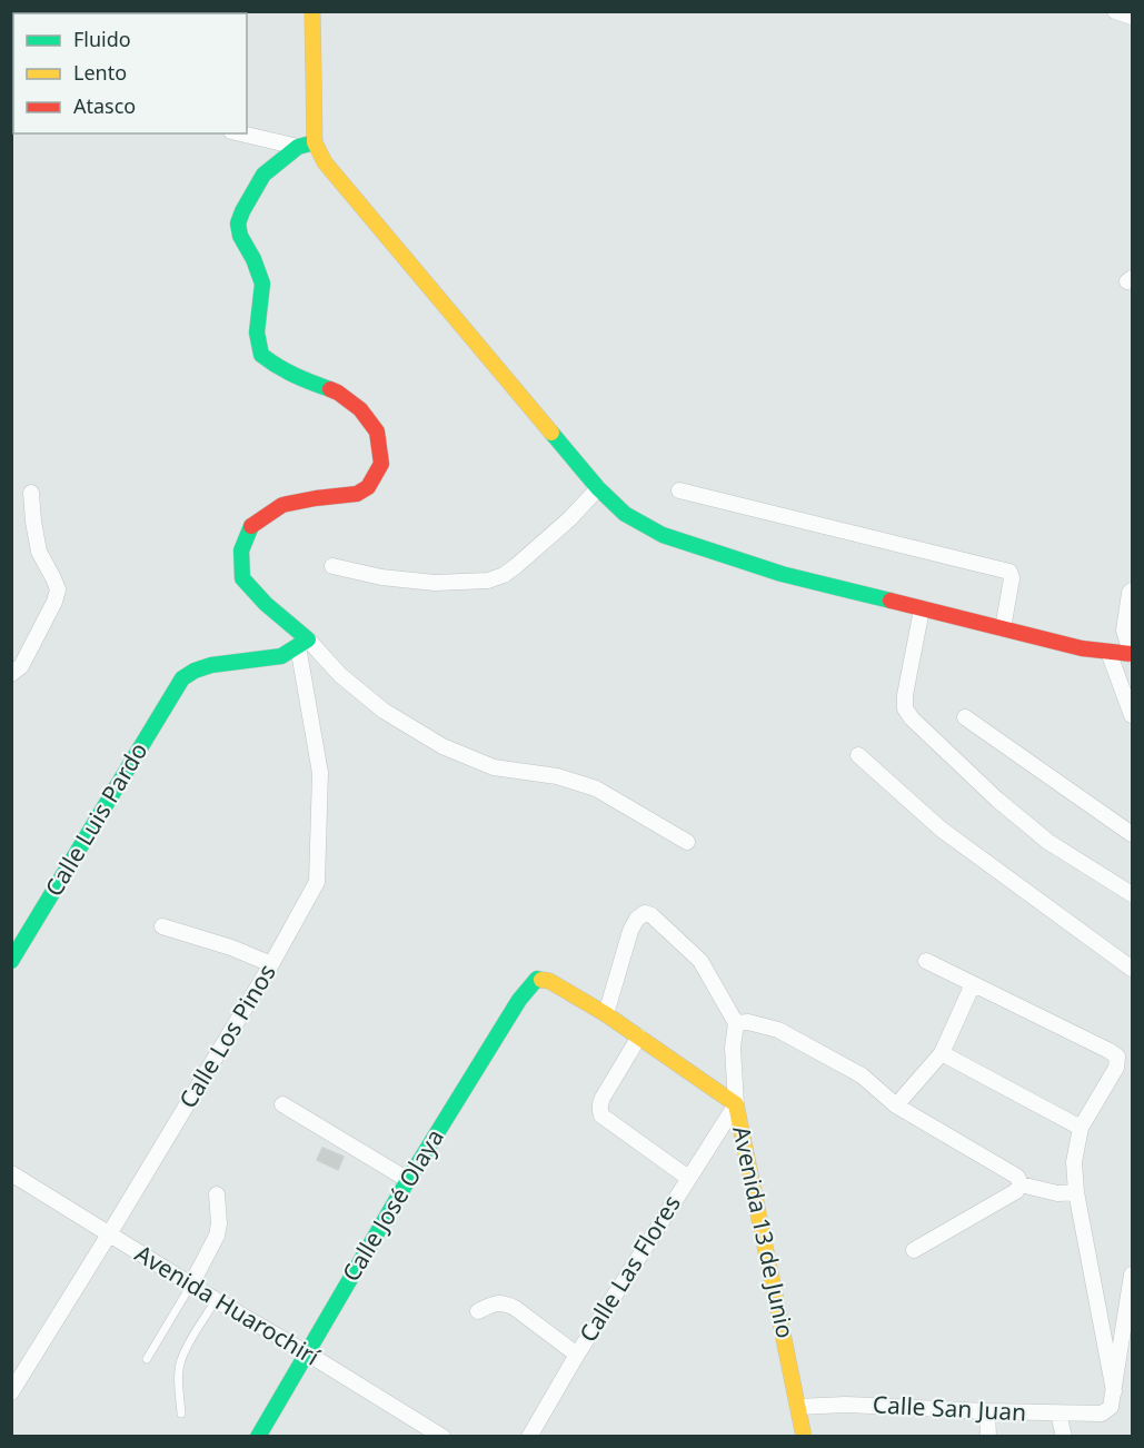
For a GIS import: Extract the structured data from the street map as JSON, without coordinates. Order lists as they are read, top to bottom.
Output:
{
  "streets": {
    "street": [
      "Calle Luis Pardo",
      "Calle Los Pinos",
      "Calle José Olaya",
      "Avenida 13 de Junio",
      "Calle Las Flores",
      "Avenida Huarochirí",
      "Calle San Juan"
    ]
  },
  "crossings": [
    ["Calle Luis Pardo", "Calle Los Pinos"],
    ["Calle Los Pinos", "Avenida Huarochirí"],
    ["Calle José Olaya", "Avenida 13 de Junio"],
    ["Calle José Olaya", "Avenida Huarochirí"],
    ["Avenida 13 de Junio", "Calle Las Flores"],
    ["Avenida 13 de Junio", "Calle San Juan"]
  ],
  "legend": ["Fluido", "Lento", "Atasco"]
}
